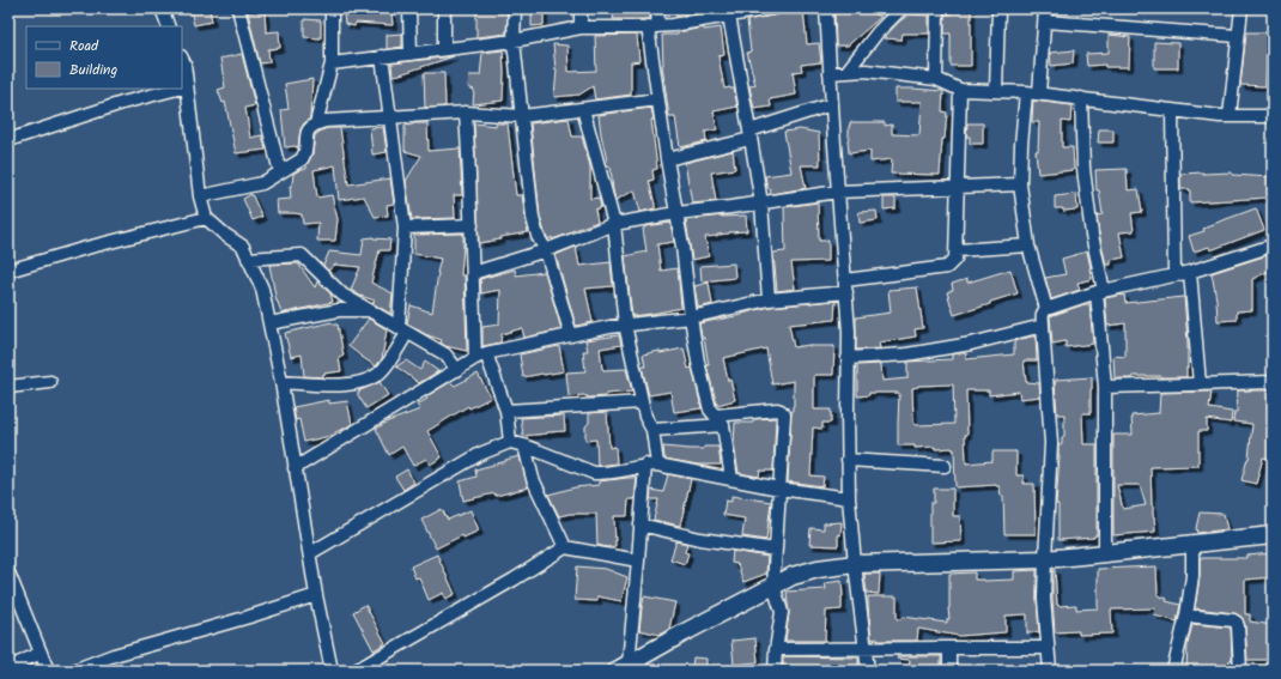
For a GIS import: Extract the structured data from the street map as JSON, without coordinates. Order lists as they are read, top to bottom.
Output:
{
  "legend": ["Road", "Building"]
}
